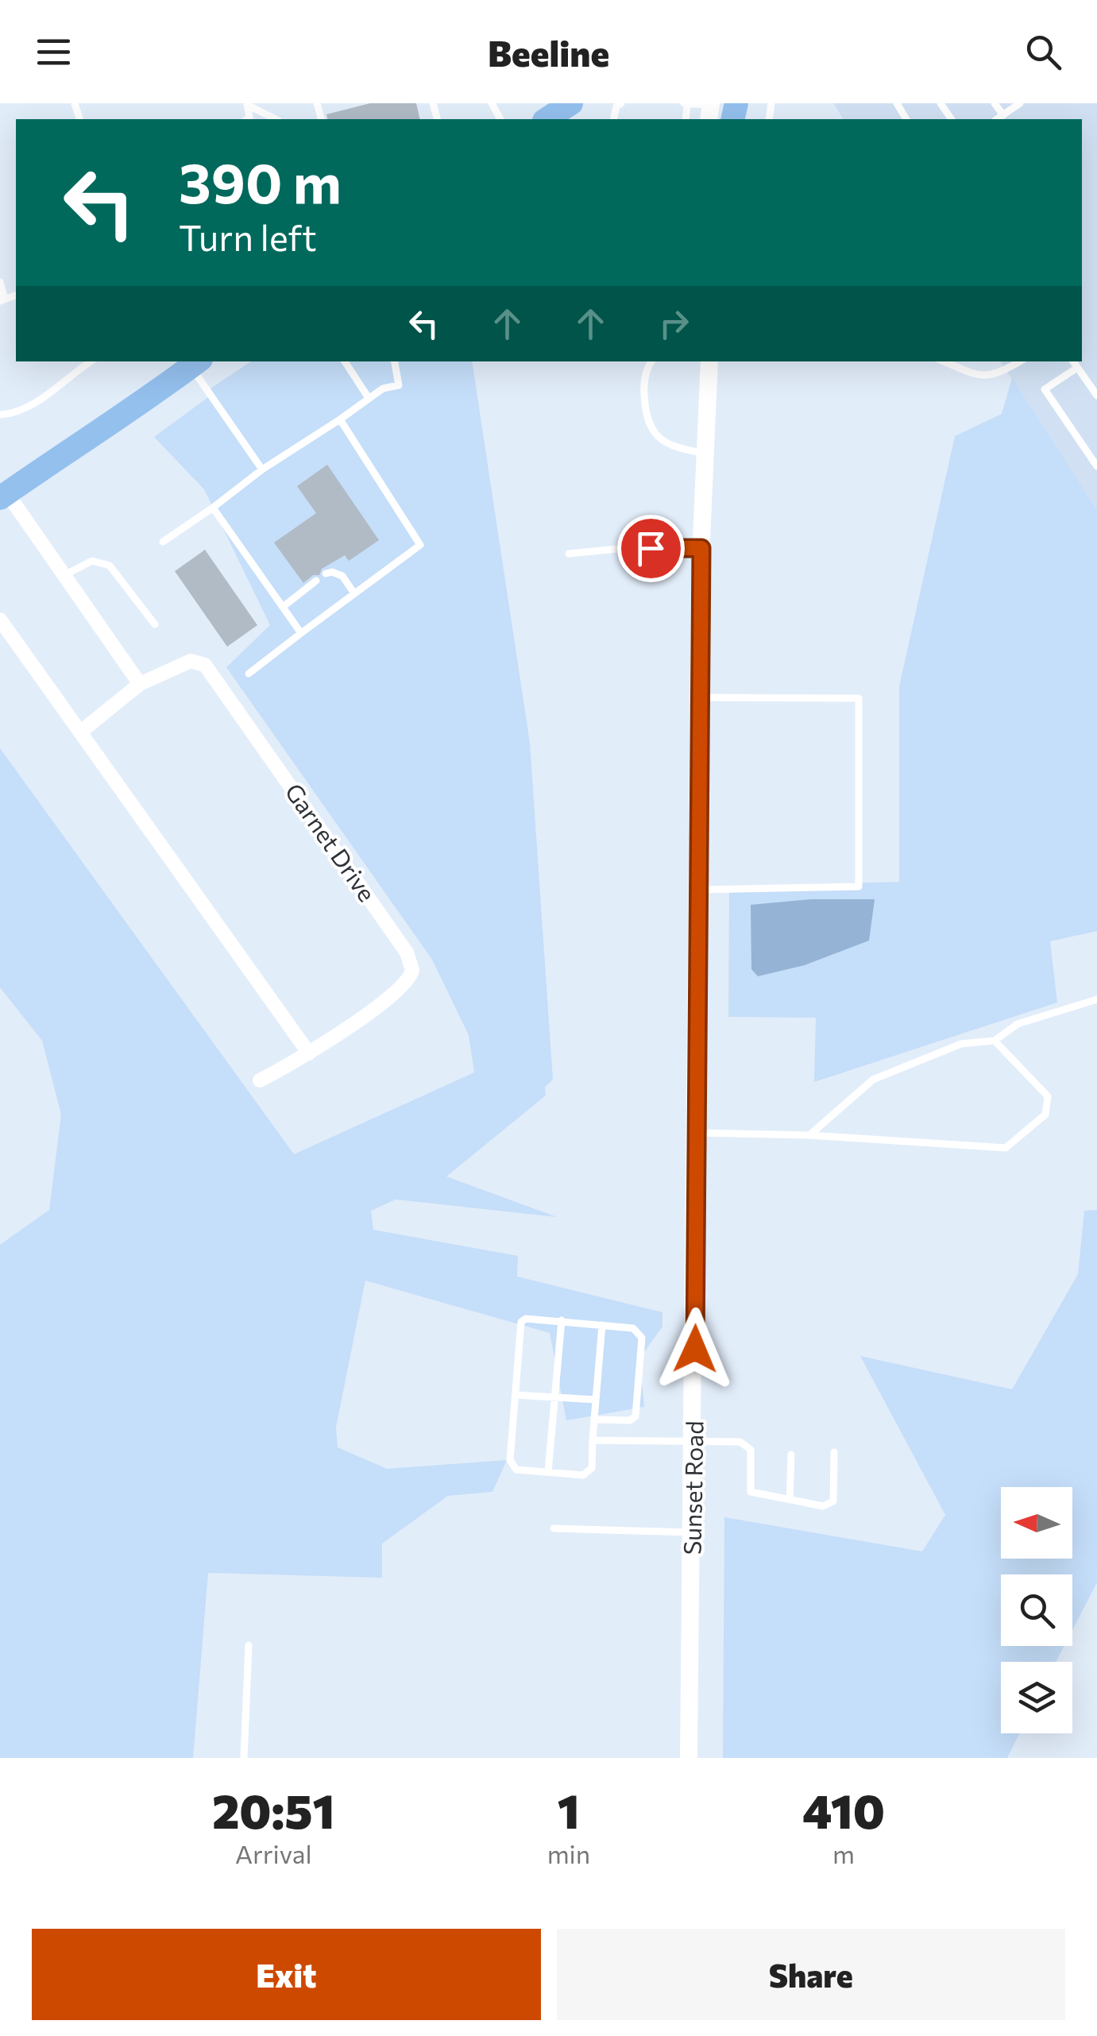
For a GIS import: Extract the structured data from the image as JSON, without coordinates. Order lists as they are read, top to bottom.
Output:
{
  "streets": {
    "street": ["Garnet Drive", "Sunset Road"]
  },
  "north": "left",
  "page": {
    "header": "Beeline",
    "turn": ["390 m", "Turn left"],
    "eta": [
      "20:51",
      "Arrival",
      "1",
      "min",
      "410",
      "m"
    ],
    "buttons": ["Exit", "Share"]
  }
}
